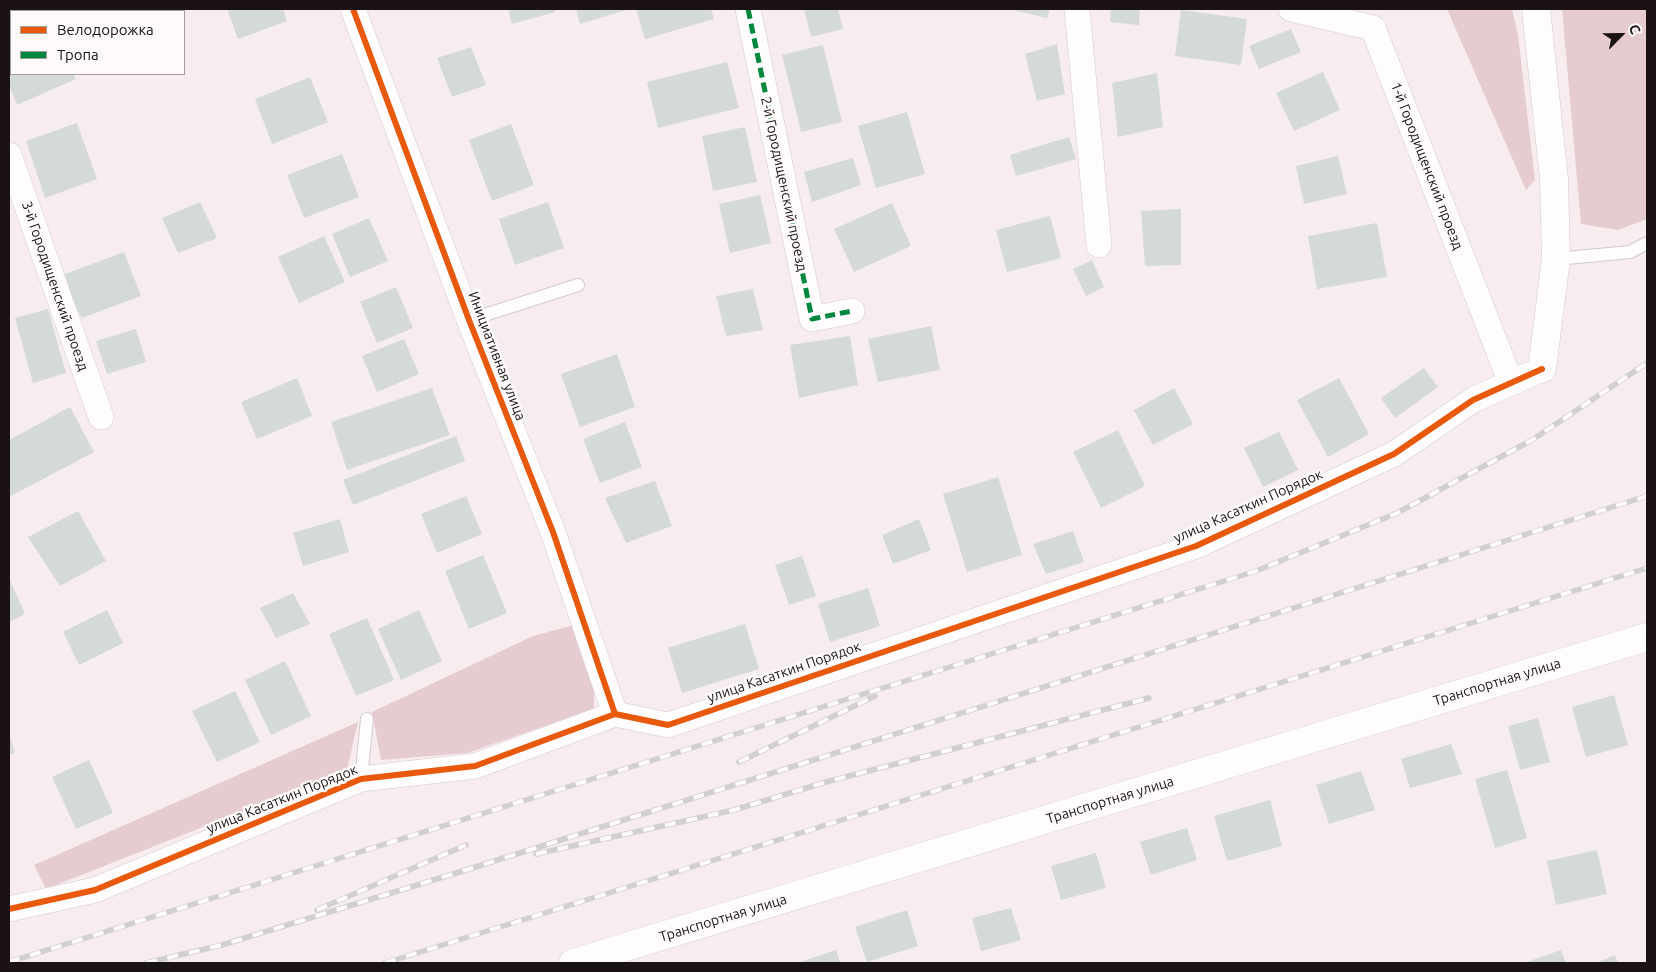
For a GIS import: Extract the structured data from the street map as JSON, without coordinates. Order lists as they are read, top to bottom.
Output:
{
  "streets": {
    "main road": ["Транспортная улица"],
    "street": [
      "1-й Городищенский проезд",
      "2-й Городищенский проезд",
      "3-й Городищенский проезд",
      "Инициативная улица",
      "улица Касаткин Порядок"
    ]
  },
  "crossings": [
    ["1-й Городищенский проезд", "улица Касаткин Порядок"],
    ["Инициативная улица", "улица Касаткин Порядок"]
  ],
  "legend": ["Велодорожка", "Тропа"],
  "north": "top right"
}
